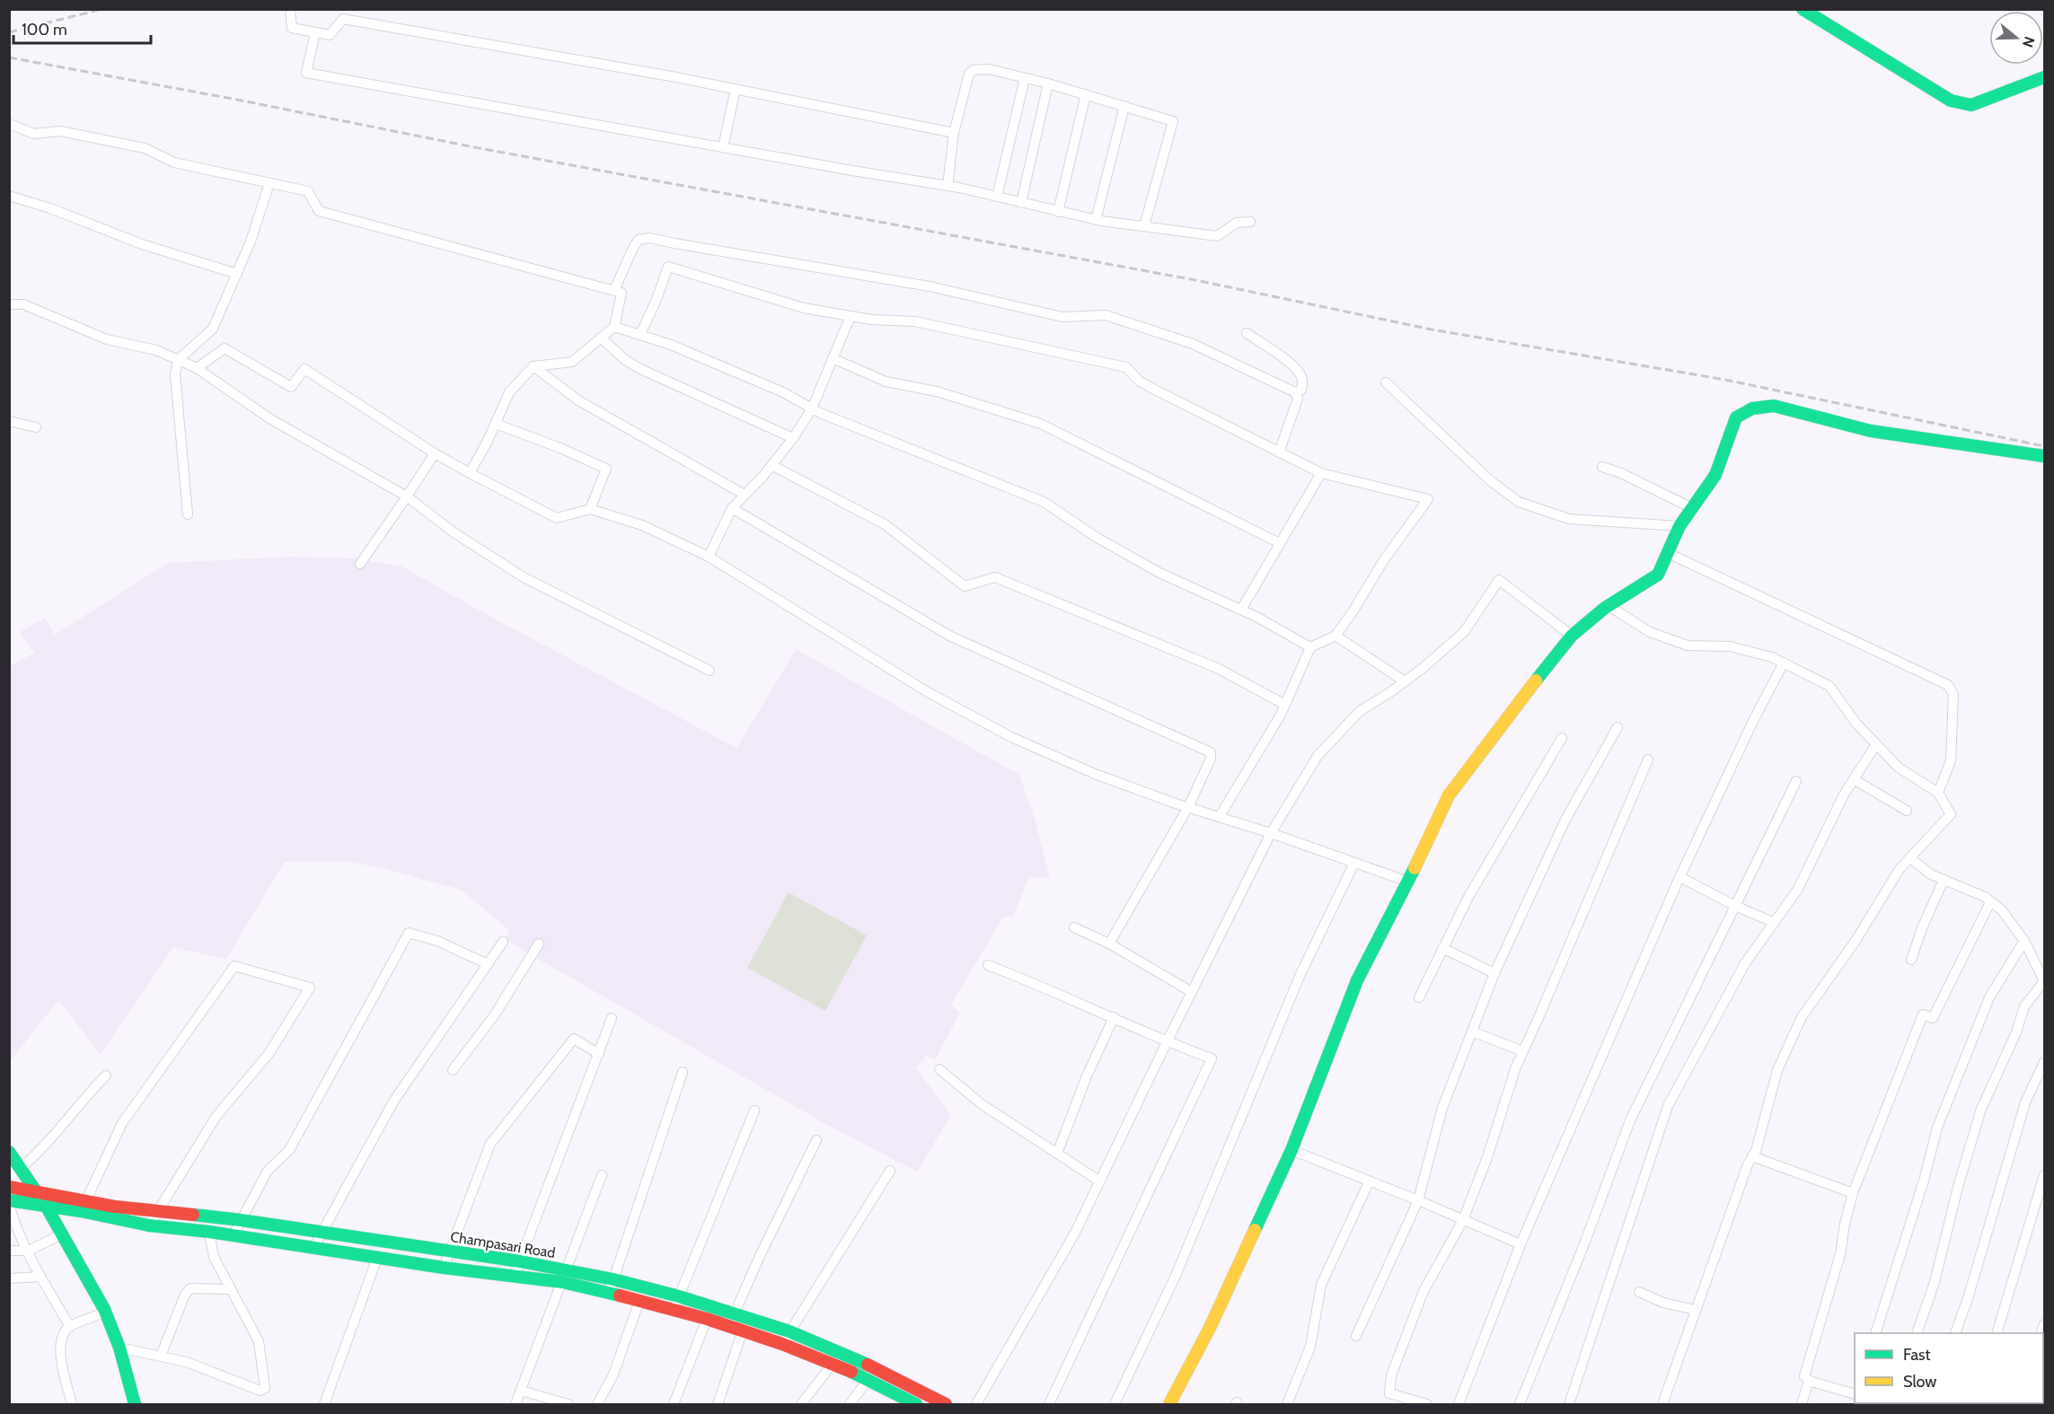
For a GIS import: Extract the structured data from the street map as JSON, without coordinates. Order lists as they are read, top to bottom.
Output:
{
  "streets": {
    "main road": ["Champasari Road"]
  },
  "legend": ["Fast", "Slow"],
  "scale_bar": "100 m",
  "north": "right"
}
